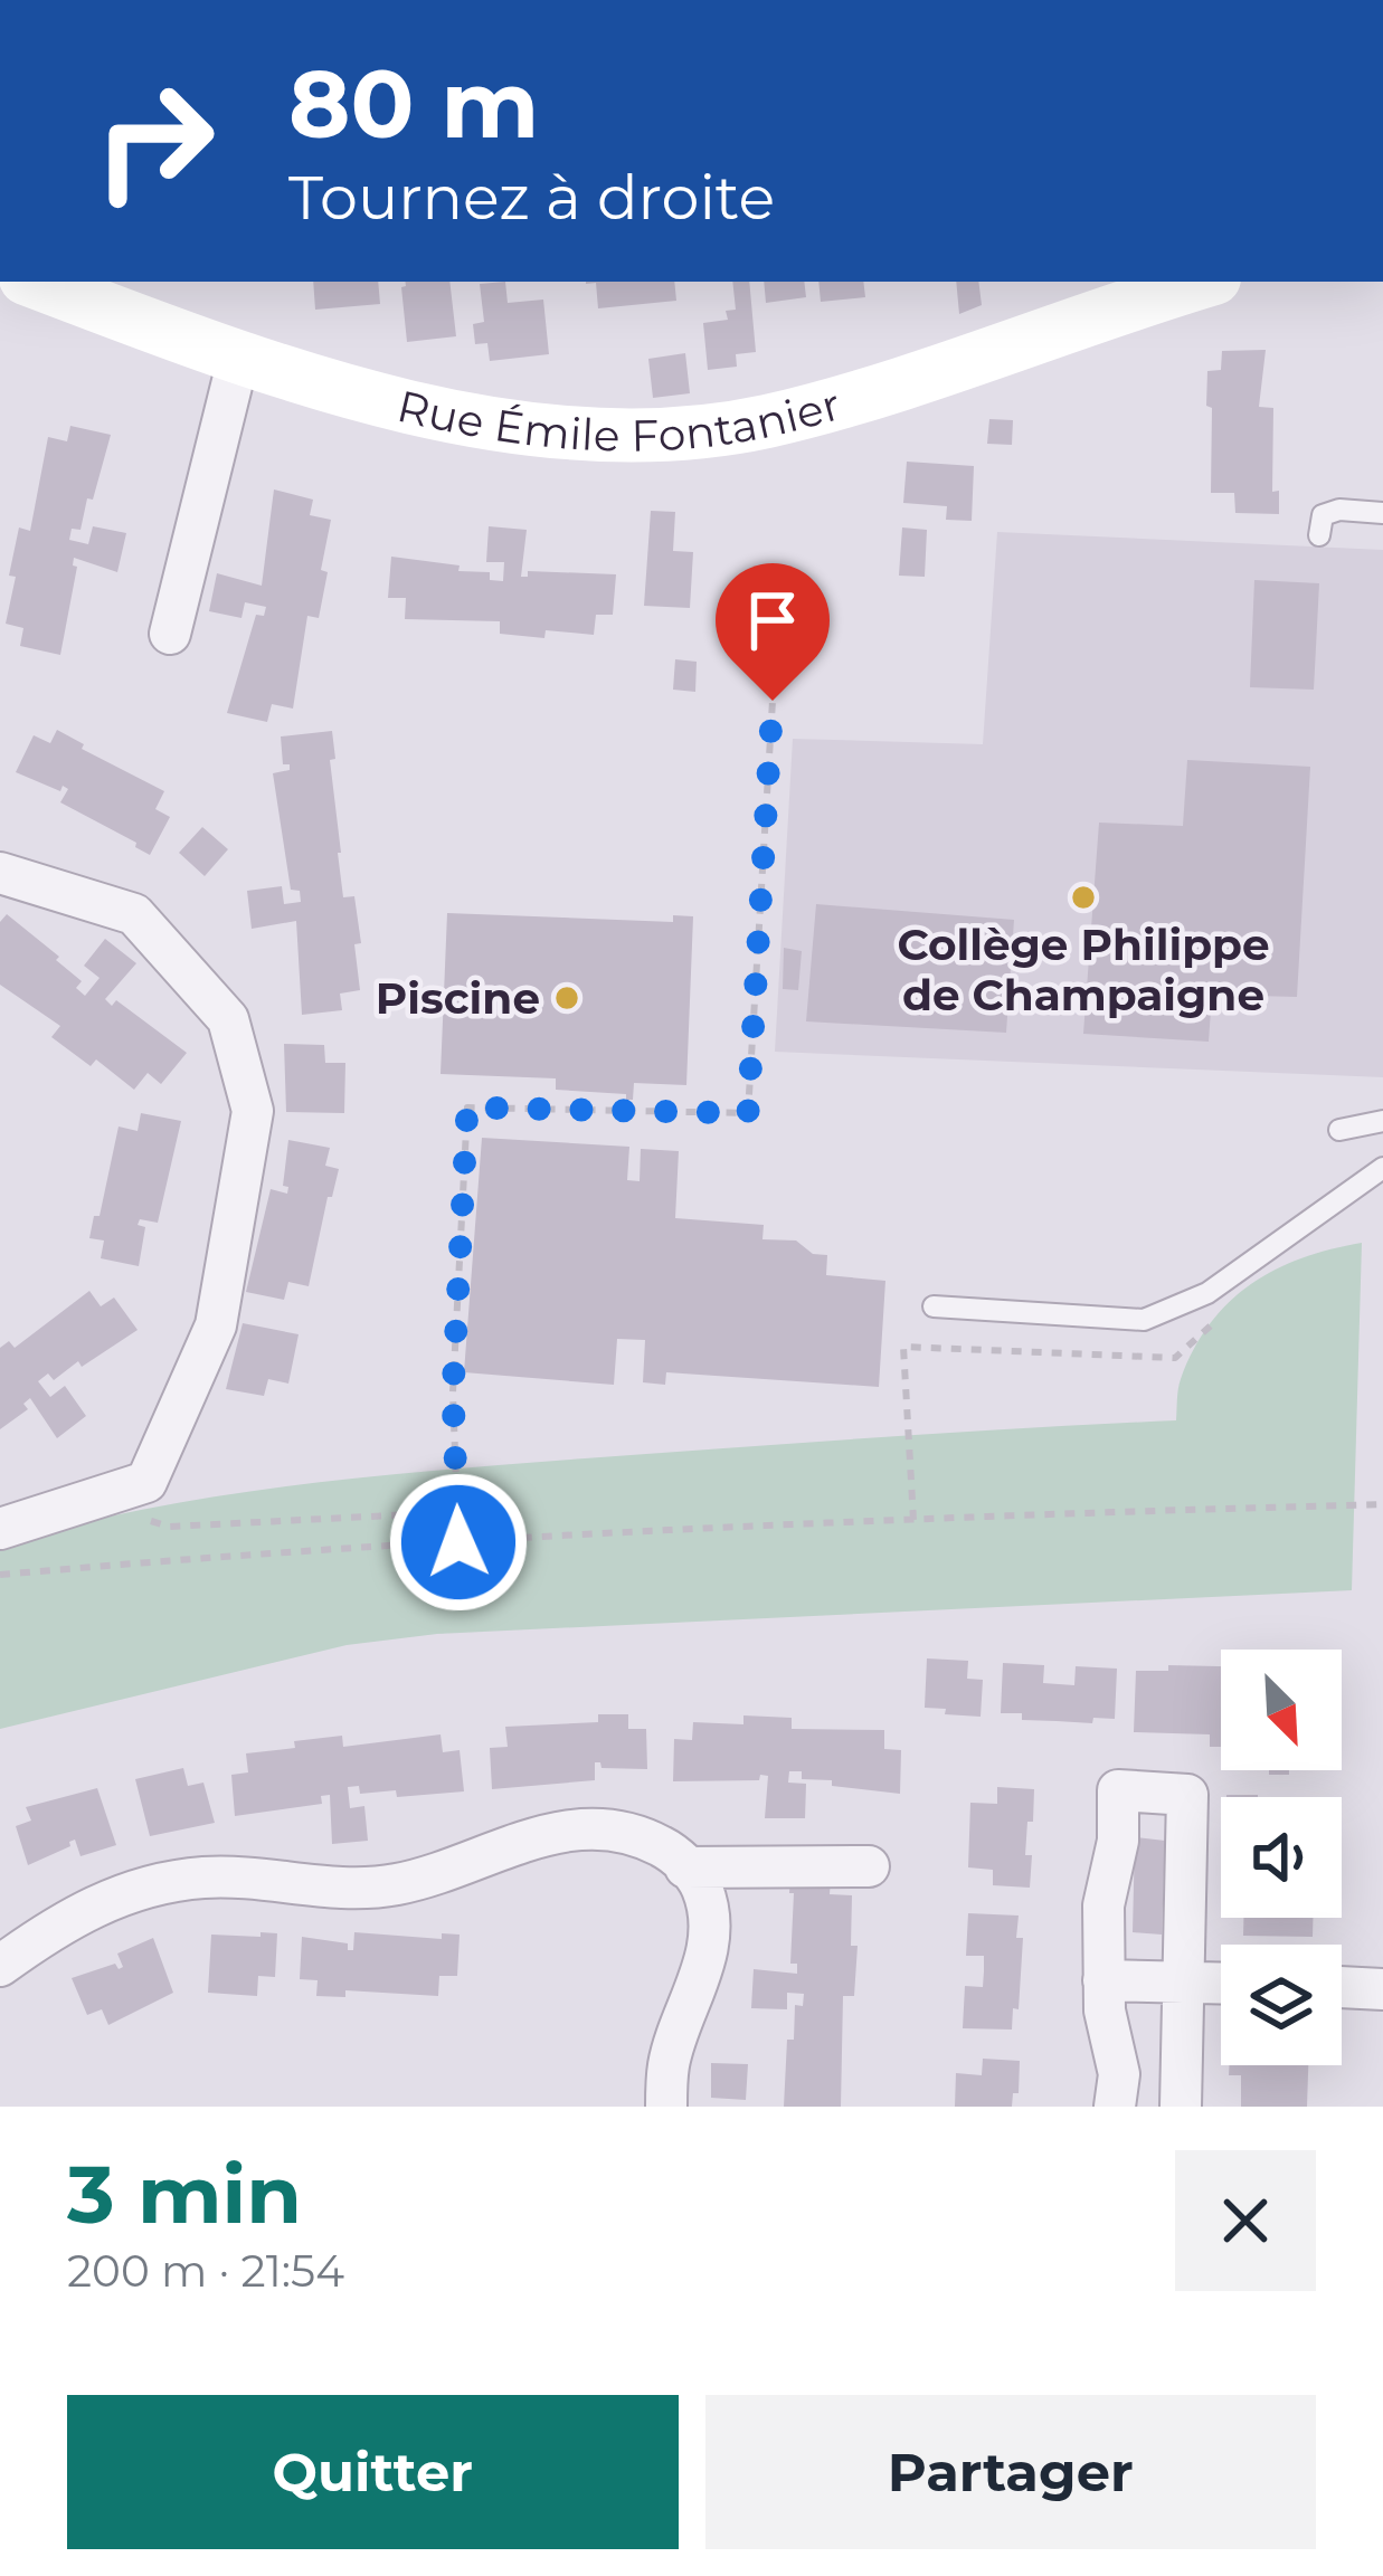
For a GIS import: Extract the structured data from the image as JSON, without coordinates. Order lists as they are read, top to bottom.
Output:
{
  "streets": {
    "street": ["Rue Émile Fontanier"]
  },
  "places": ["Collège Philippe de Champaigne", "Piscine"],
  "north": "bottom right",
  "page": {
    "turn": ["80 m", "Tournez à droite"],
    "heading": ["3 min", "200 m · 21:54"],
    "buttons": ["Quitter", "Partager"]
  }
}
